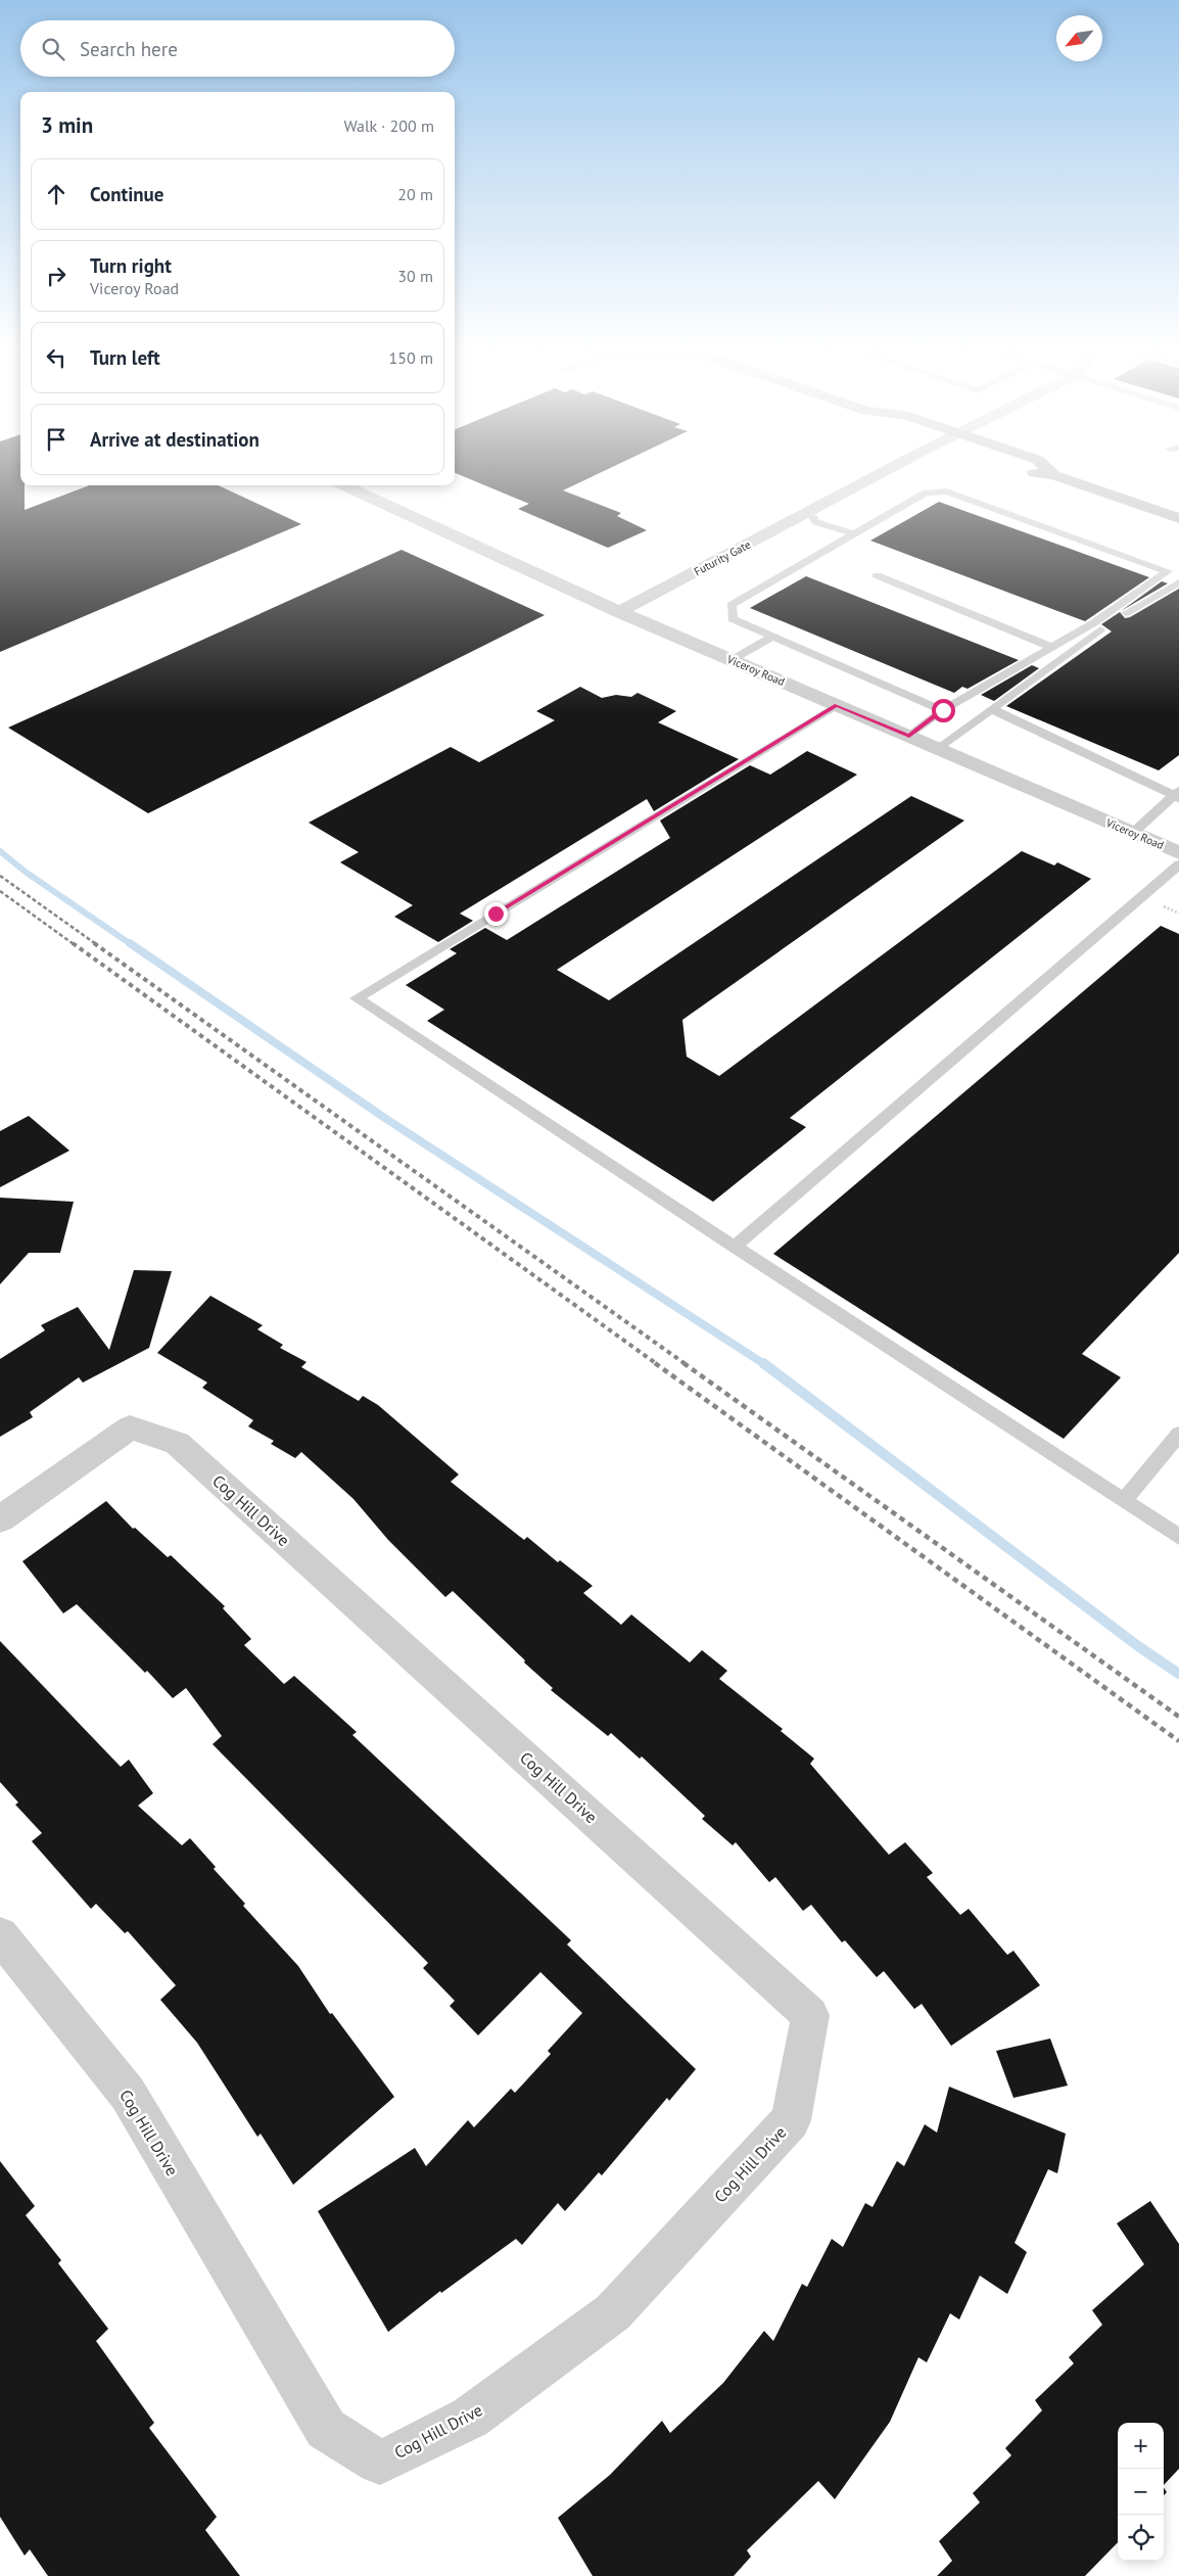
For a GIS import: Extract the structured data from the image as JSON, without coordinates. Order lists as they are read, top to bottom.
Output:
{
  "streets": {
    "street": ["Futurity Gate", "Viceroy Road", "Cog Hill Drive"]
  },
  "crossings": [
    ["Futurity Gate", "Viceroy Road"]
  ],
  "north": "bottom left",
  "page": {
    "search": "Search here",
    "heading": ["3 min", "Walk · 200 m"],
    "list": [
      ["Continue", "20 m"],
      ["Turn right", "Viceroy Road", "30 m"],
      ["Turn left", "150 m"],
      "Arrive at destination"
    ],
    "map_buttons": ["+", "−"]
  }
}
